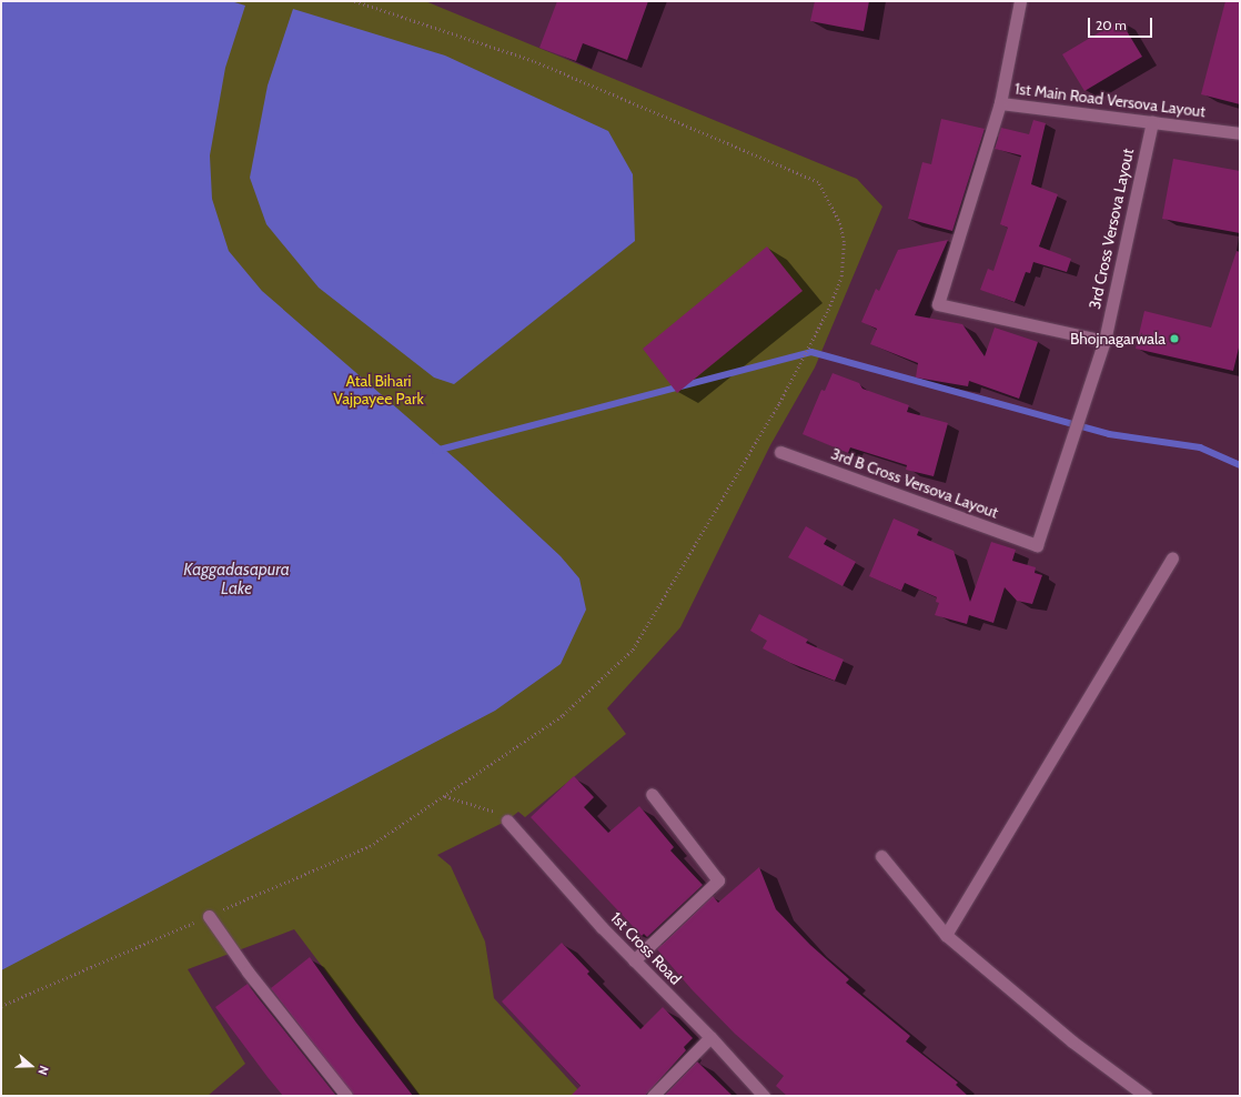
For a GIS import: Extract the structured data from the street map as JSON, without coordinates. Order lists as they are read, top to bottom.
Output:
{
  "streets": {
    "street": [
      "1st Main Road Versova Layout",
      "3rd Cross Versova Layout",
      "3rd B Cross Versova Layout",
      "1st Cross Road"
    ]
  },
  "crossings": [
    ["1st Main Road Versova Layout", "3rd Cross Versova Layout"],
    ["3rd Cross Versova Layout", "3rd B Cross Versova Layout"]
  ],
  "water": ["Kaggadasapura Lake"],
  "parks": ["Atal Bihari Vajpayee Park"],
  "places": ["Bhojnagarwala"],
  "scale_bar": "20 m",
  "north": "right"
}
